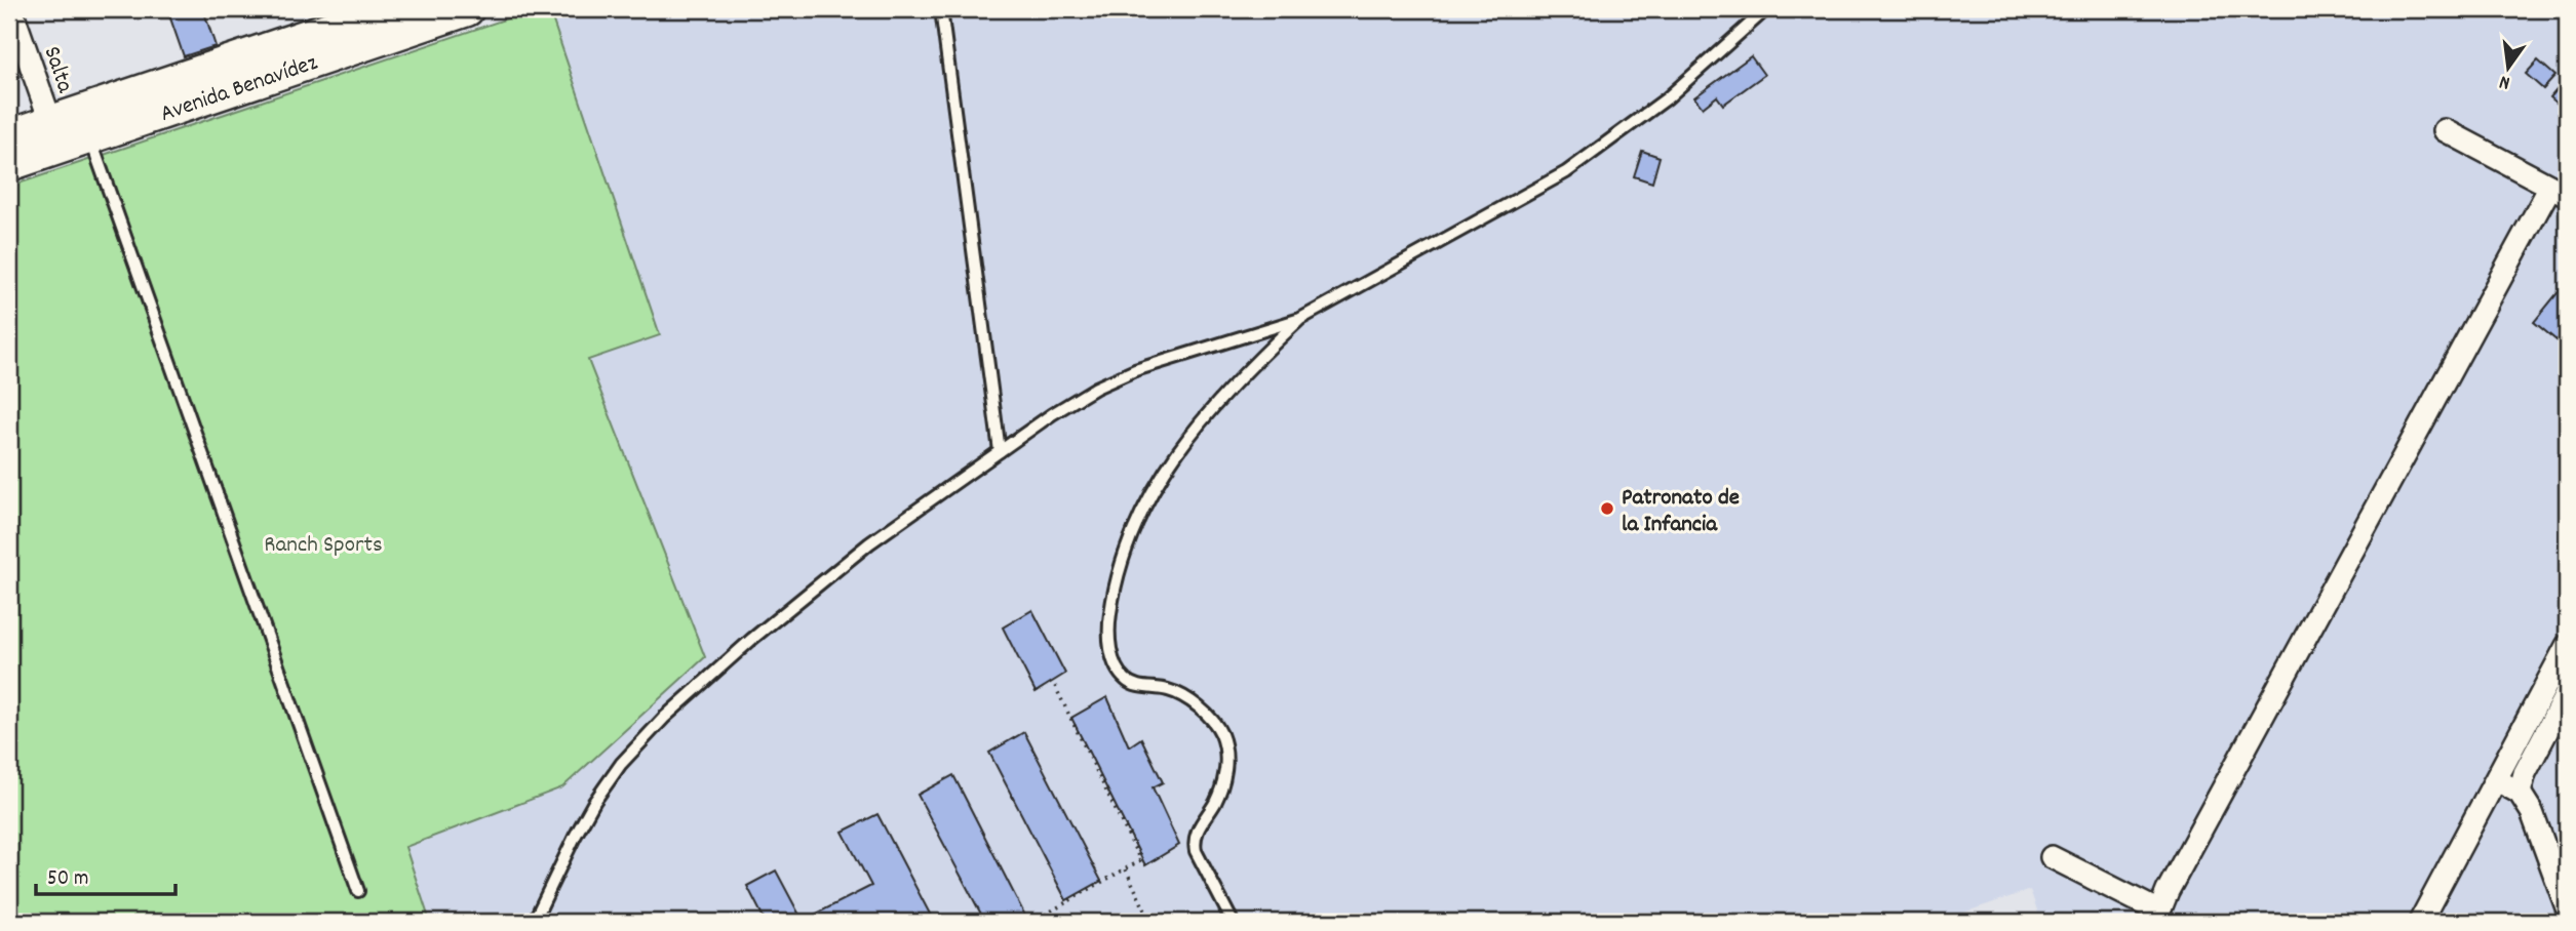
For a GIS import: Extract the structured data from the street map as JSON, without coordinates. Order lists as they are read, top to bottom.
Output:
{
  "streets": {
    "main road": ["Avenida Benavídez"],
    "street": ["Salta"]
  },
  "crossings": [
    ["Salta", "Avenida Benavídez"]
  ],
  "parks": ["Ranch Sports"],
  "places": ["Patronato de la Infancia"],
  "scale_bar": "50 m",
  "north": "bottom"
}
